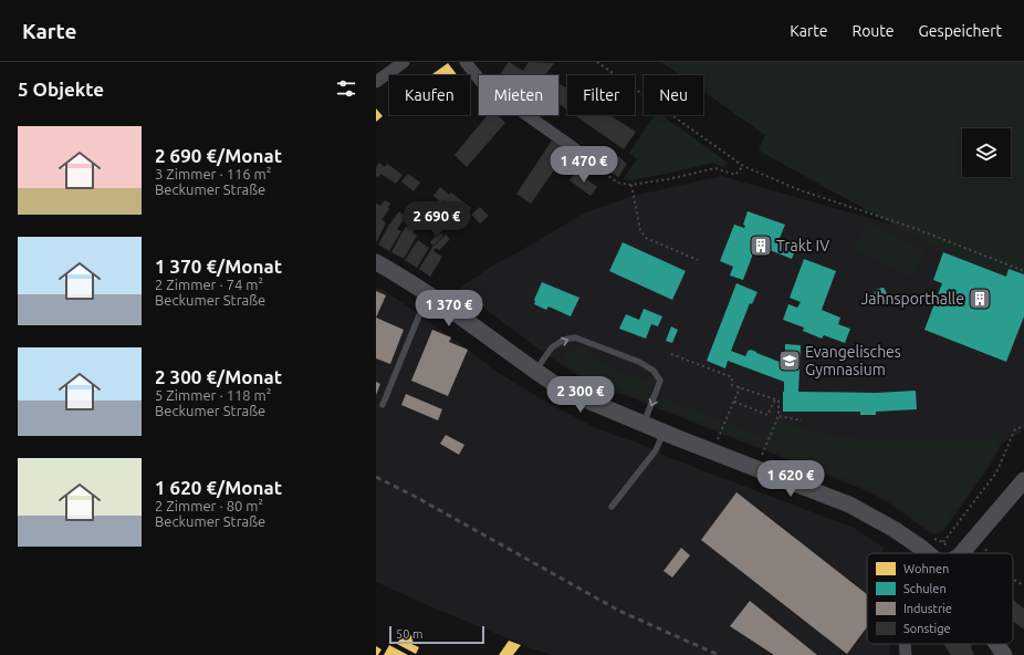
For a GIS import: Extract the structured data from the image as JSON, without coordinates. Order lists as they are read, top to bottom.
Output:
{
  "places": {
    "building": ["Trakt IV", "Jahnsporthalle"],
    "school or university": ["Evangelisches Gymnasium"]
  },
  "legend": [
    "Wohnen",
    "Schulen",
    "Industrie",
    "Sonstige"
  ],
  "scale_bar": "50 m",
  "page": {
    "header": "Karte",
    "nav": ["Karte", "Route", "Gespeichert"],
    "heading": "5 Objekte",
    "chip": [
      "Kaufen",
      "Mieten",
      "Filter",
      "Neu"
    ],
    "list": [
      {
        "name": "2 690 €/Monat",
        "note": "3 Zimmer · 116 m² · Beckumer Straße"
      },
      {
        "name": "1 370 €/Monat",
        "note": "2 Zimmer · 74 m² · Beckumer Straße"
      },
      {
        "name": "2 300 €/Monat",
        "note": "5 Zimmer · 118 m² · Beckumer Straße"
      },
      {
        "name": "1 620 €/Monat",
        "note": "2 Zimmer · 80 m² · Beckumer Straße"
      }
    ],
    "price": [
      "1 470 €",
      "2 690 €",
      "1 370 €",
      "2 300 €",
      "1 620 €"
    ],
    "scale": "50 m"
  }
}
